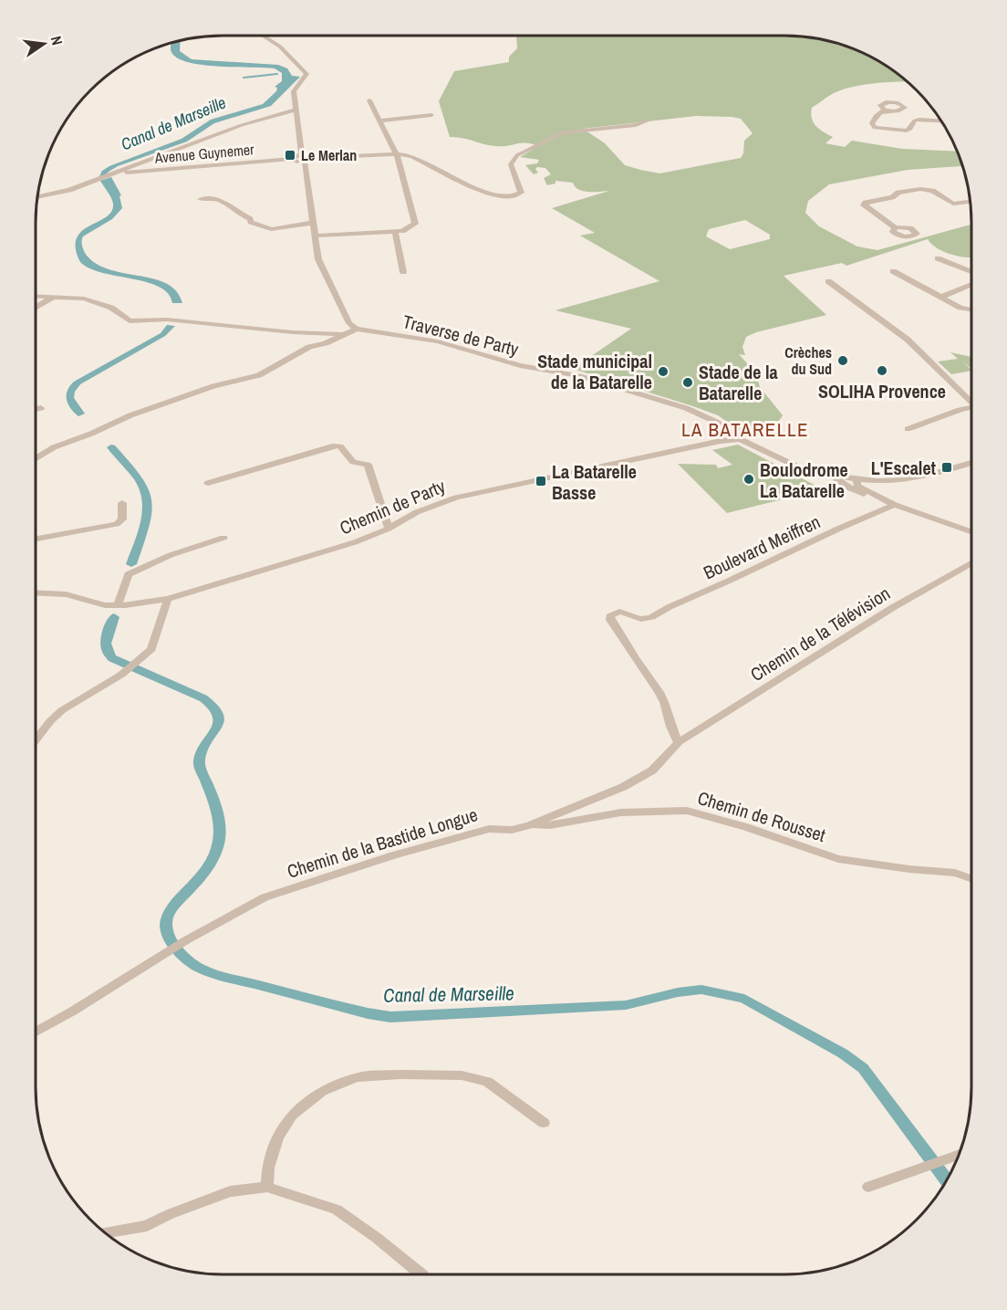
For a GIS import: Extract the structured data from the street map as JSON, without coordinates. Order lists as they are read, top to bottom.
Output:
{
  "streets": {
    "street": [
      "Avenue Guynemer",
      "Traverse de Party",
      "Chemin de Party",
      "Boulevard Meiffren",
      "Chemin de la Télévision",
      "Chemin de Rousset",
      "Chemin de la Bastide Longue"
    ]
  },
  "crossings": [
    ["Traverse de Party", "Chemin de Party"],
    ["Boulevard Meiffren", "Chemin de la Télévision"],
    ["Boulevard Meiffren", "Chemin de la Bastide Longue"],
    ["Chemin de la Télévision", "Chemin de la Bastide Longue"],
    ["Chemin de Rousset", "Chemin de la Bastide Longue"]
  ],
  "districts": ["LA BATARELLE"],
  "water": ["Canal de Marseille"],
  "places": {
    "transit": ["Le Merlan", "L'Escalet", "La Batarelle Basse"],
    "other": [
      "Crèches du Sud",
      "SOLIHA Provence",
      "Stade municipal de la Batarelle",
      "Stade de la Batarelle",
      "Boulodrome La Batarelle"
    ]
  },
  "north": "right"
}
